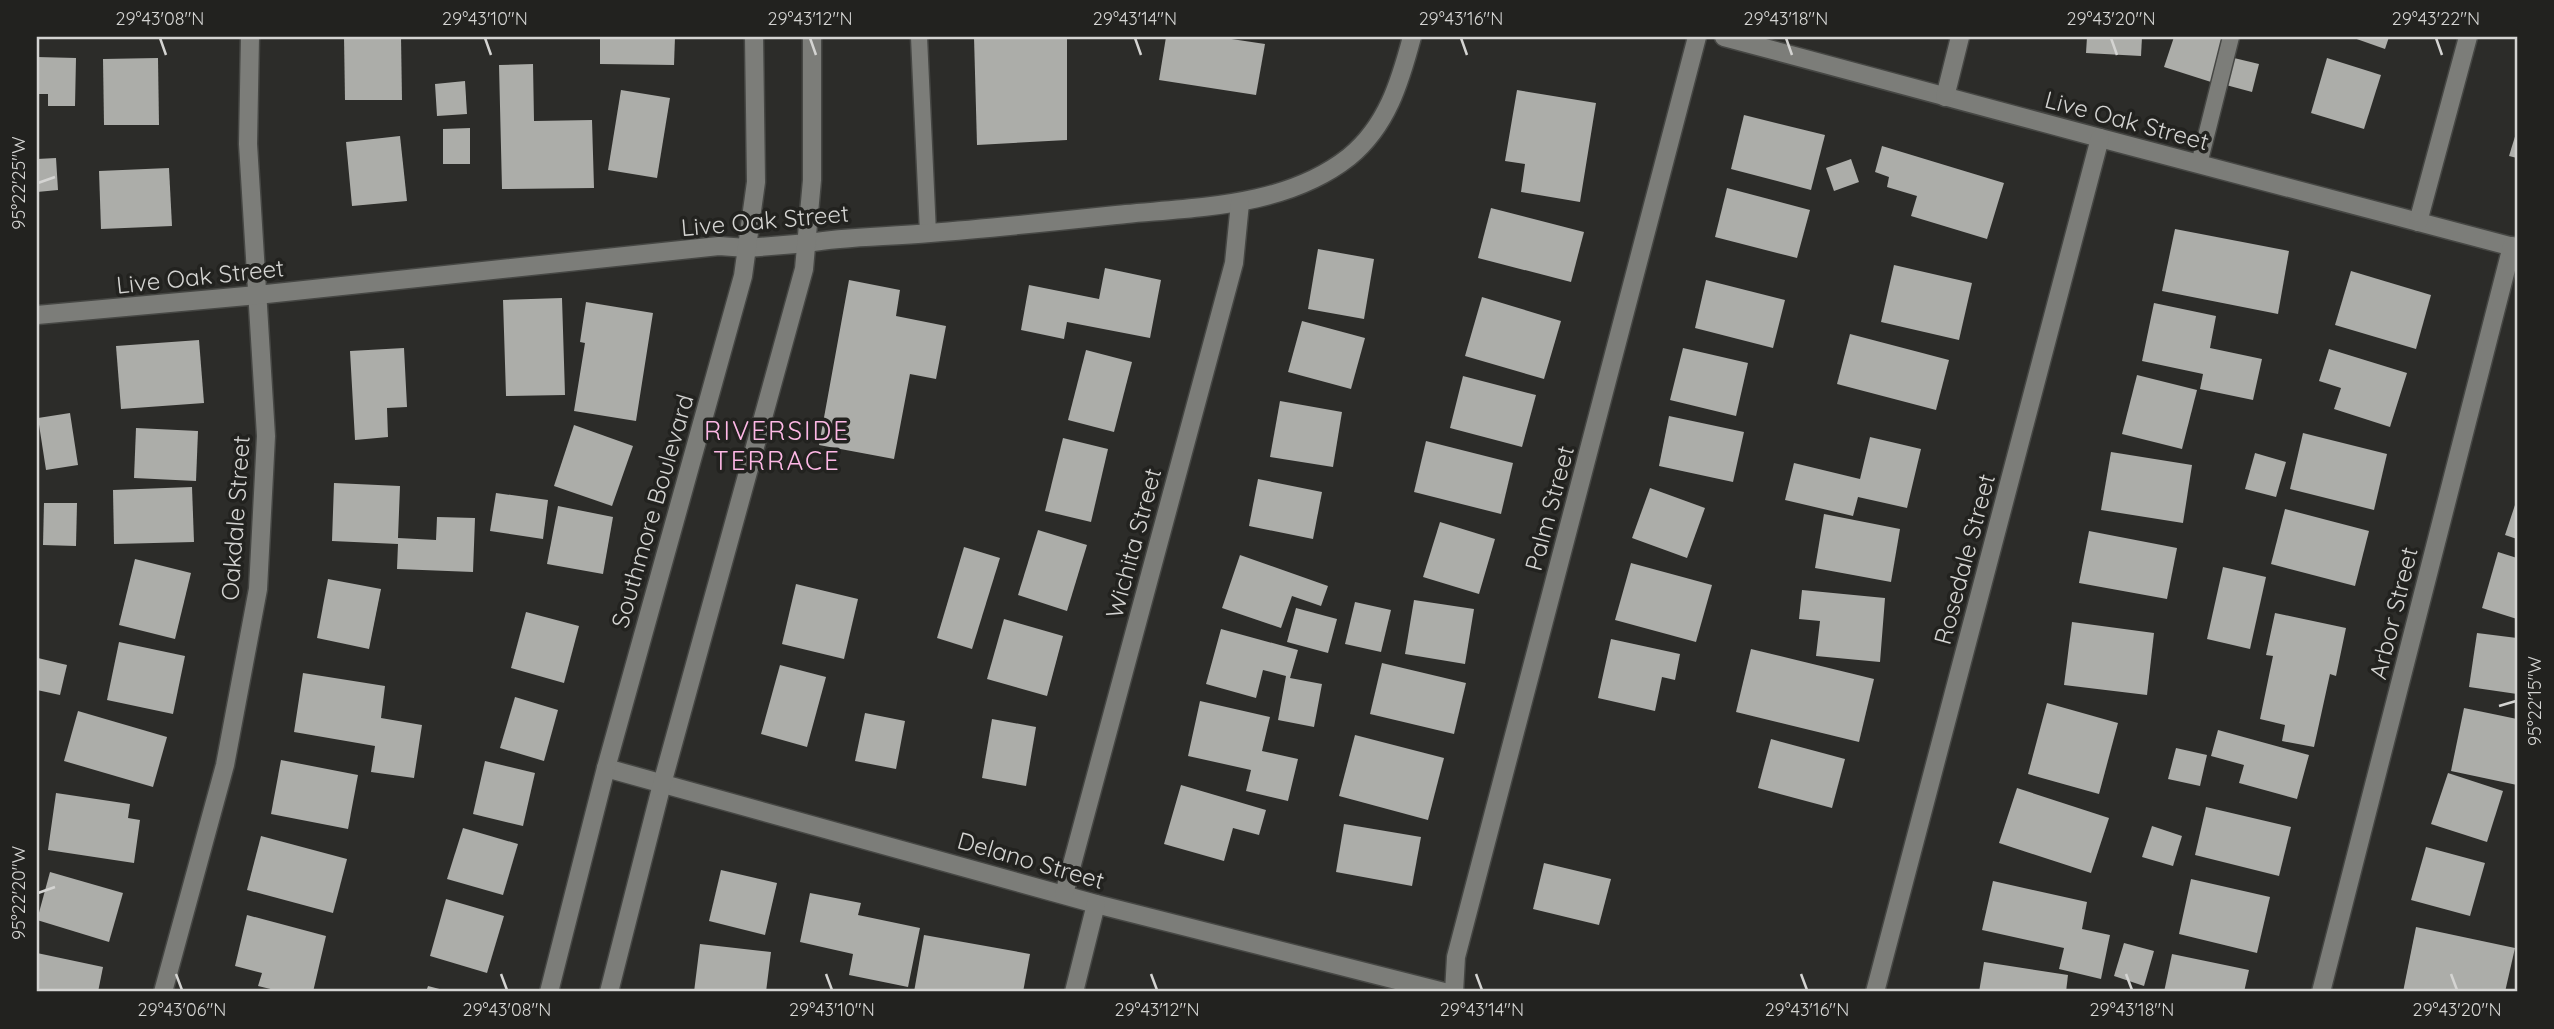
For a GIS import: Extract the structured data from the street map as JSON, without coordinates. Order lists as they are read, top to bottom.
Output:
{
  "streets": {
    "street": [
      "Live Oak Street",
      "Palm Street",
      "Southmore Boulevard",
      "Oakdale Street",
      "Wichita Street",
      "Rosedale Street",
      "Arbor Street",
      "Delano Street"
    ]
  },
  "crossings": [
    ["Live Oak Street", "Southmore Boulevard"],
    ["Live Oak Street", "Oakdale Street"],
    ["Live Oak Street", "Wichita Street"],
    ["Live Oak Street", "Rosedale Street"],
    ["Live Oak Street", "Arbor Street"],
    ["Southmore Boulevard", "Delano Street"],
    ["Wichita Street", "Delano Street"]
  ],
  "districts": ["RIVERSIDE TERRACE"],
  "coordinates": [
    "29°43'08\"N",
    "29°43'10\"N",
    "29°43'12\"N",
    "29°43'14\"N",
    "29°43'16\"N",
    "29°43'18\"N",
    "29°43'20\"N",
    "29°43'22\"N",
    "95°22'25\"W",
    "95°22'15\"W",
    "95°22'20\"W",
    "29°43'06\"N"
  ]
}
